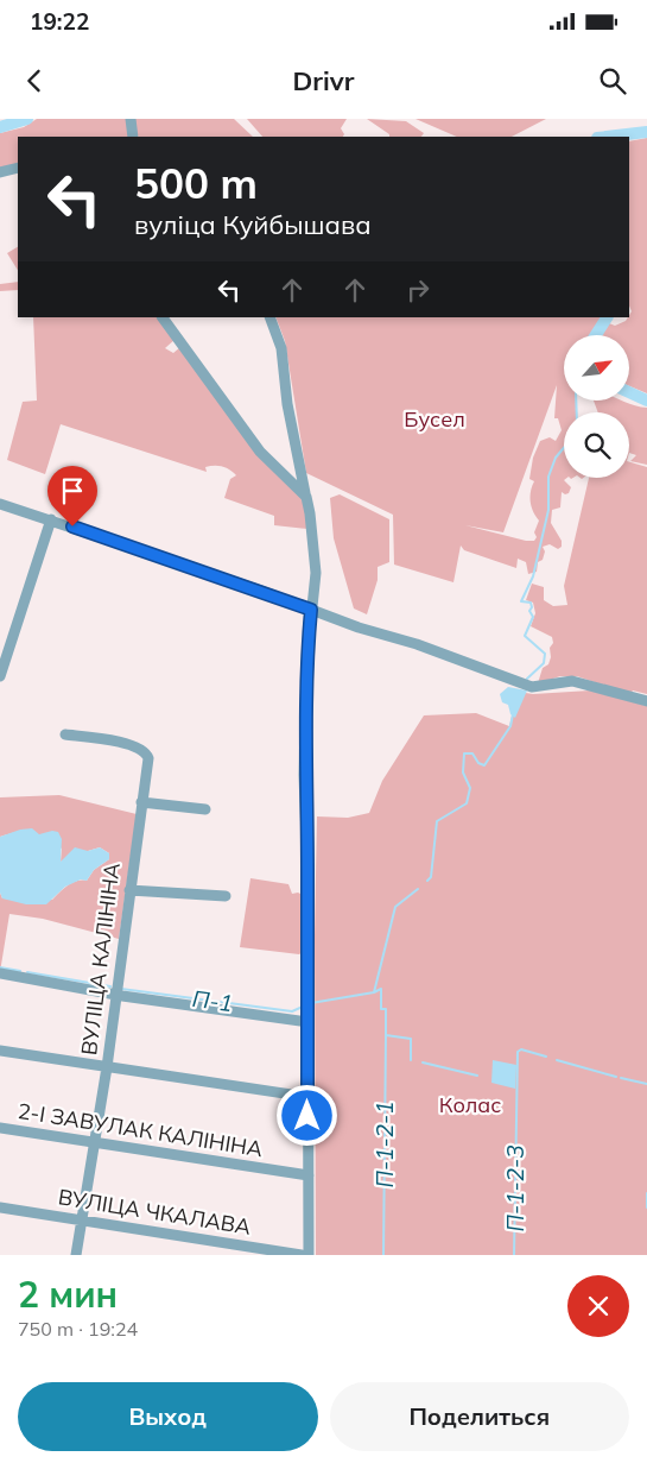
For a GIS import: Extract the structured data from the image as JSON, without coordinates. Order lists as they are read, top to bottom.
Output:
{
  "streets": {
    "street": ["ВУЛІЦА КАЛІНІНА", "2-І ЗАВУЛАК КАЛІНІНА", "ВУЛІЦА ЧКАЛАВА"]
  },
  "crossings": [
    ["ВУЛІЦА КАЛІНІНА", "2-І ЗАВУЛАК КАЛІНІНА"],
    ["ВУЛІЦА КАЛІНІНА", "ВУЛІЦА ЧКАЛАВА"]
  ],
  "water": ["П-1", "П-1-2-1", "П-1-2-3"],
  "parks": ["Бусел", "Колас"],
  "north": "top right",
  "page": {
    "status": "19:22",
    "header": "Drivr",
    "turn": ["500 m", "вуліца Куйбышава"],
    "heading": ["2 мин", "750 m · 19:24"],
    "buttons": ["Выход", "Поделиться"]
  }
}
